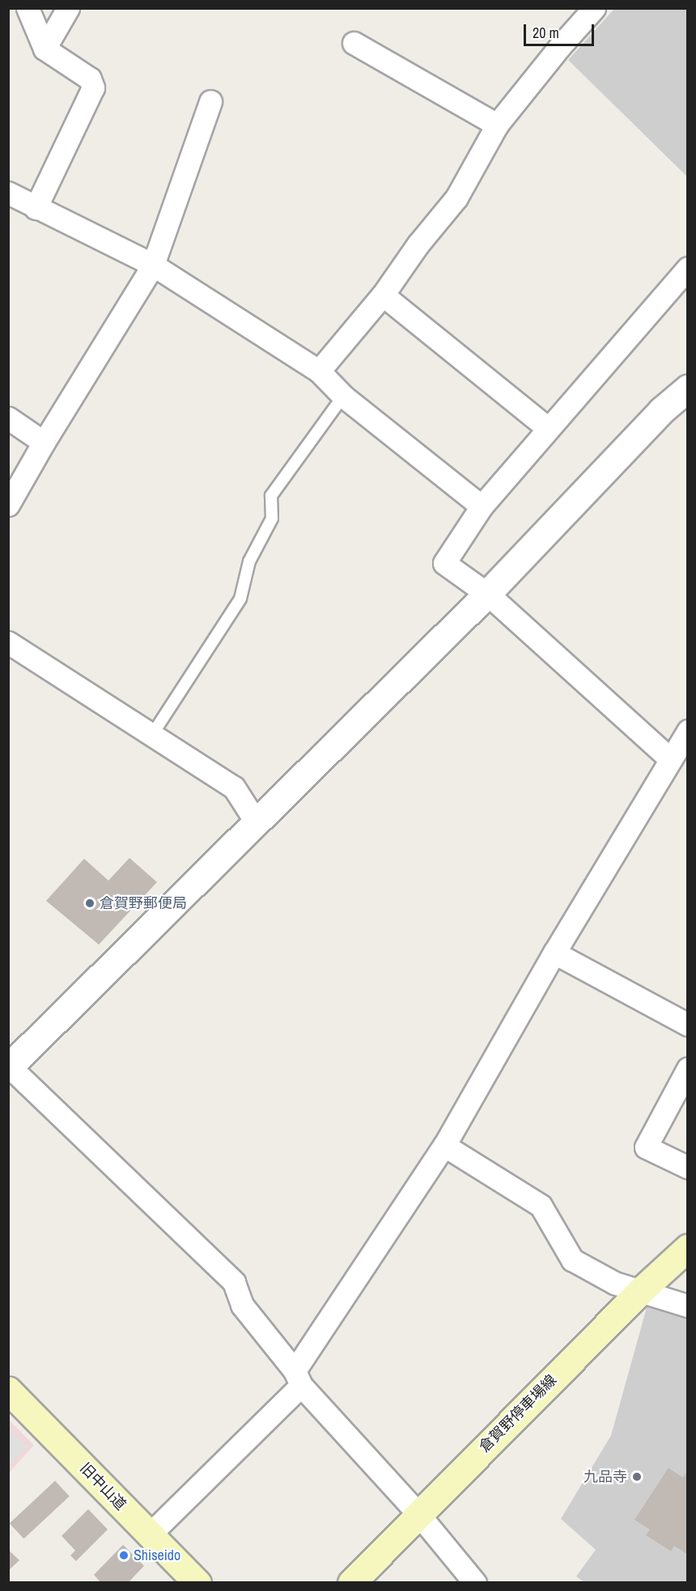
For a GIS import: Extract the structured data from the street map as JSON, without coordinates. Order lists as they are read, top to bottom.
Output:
{
  "streets": {
    "main road": ["倉賀野停車場線", "旧中山道"]
  },
  "places": ["倉賀野郵便局", "九品寺", "Shiseido"],
  "scale_bar": "20 m"
}
